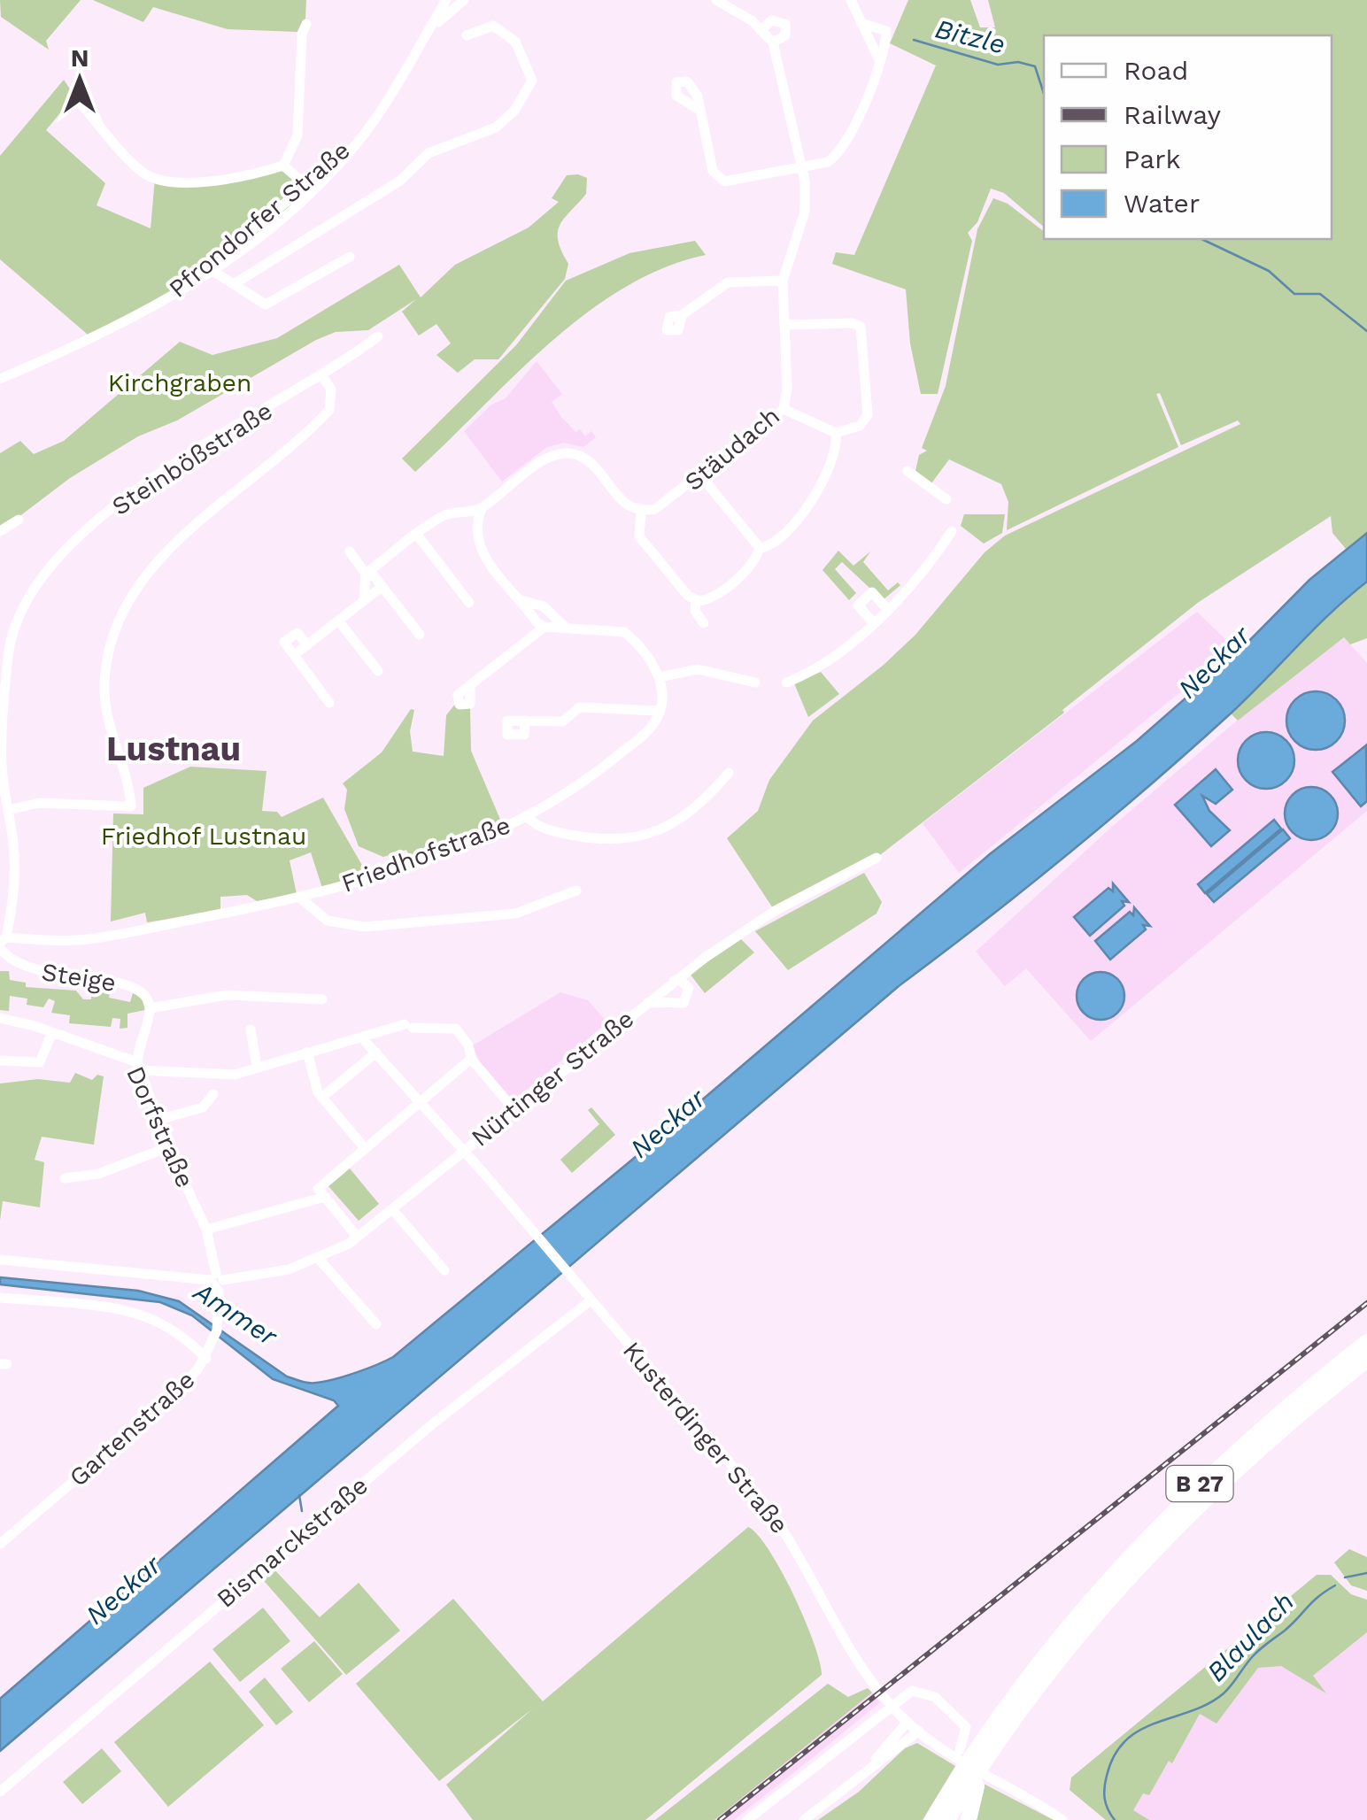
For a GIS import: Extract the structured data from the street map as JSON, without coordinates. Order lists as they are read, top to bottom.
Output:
{
  "streets": {
    "highway": ["B 27"],
    "street": [
      "Pfrondorfer Straße",
      "Stäudach",
      "Steinbößstraße",
      "Friedhofstraße",
      "Steige",
      "Nürtinger Straße",
      "Dorfstraße",
      "Gartenstraße",
      "Kusterdinger Straße",
      "Bismarckstraße"
    ]
  },
  "crossings": [
    ["Steinbößstraße", "Friedhofstraße"],
    ["Steinbößstraße", "Steige"],
    ["Friedhofstraße", "Steige"],
    ["Nürtinger Straße", "Dorfstraße"],
    ["Nürtinger Straße", "Gartenstraße"],
    ["Nürtinger Straße", "Kusterdinger Straße"],
    ["Dorfstraße", "Gartenstraße"],
    ["Kusterdinger Straße", "Bismarckstraße"]
  ],
  "districts": ["Lustnau"],
  "water": [
    "Bitzle",
    "Neckar",
    "Ammer",
    "Blaulach"
  ],
  "parks": ["Kirchgraben", "Friedhof Lustnau"],
  "legend": [
    "Road",
    "Railway",
    "Park",
    "Water"
  ],
  "north": "top"
}
